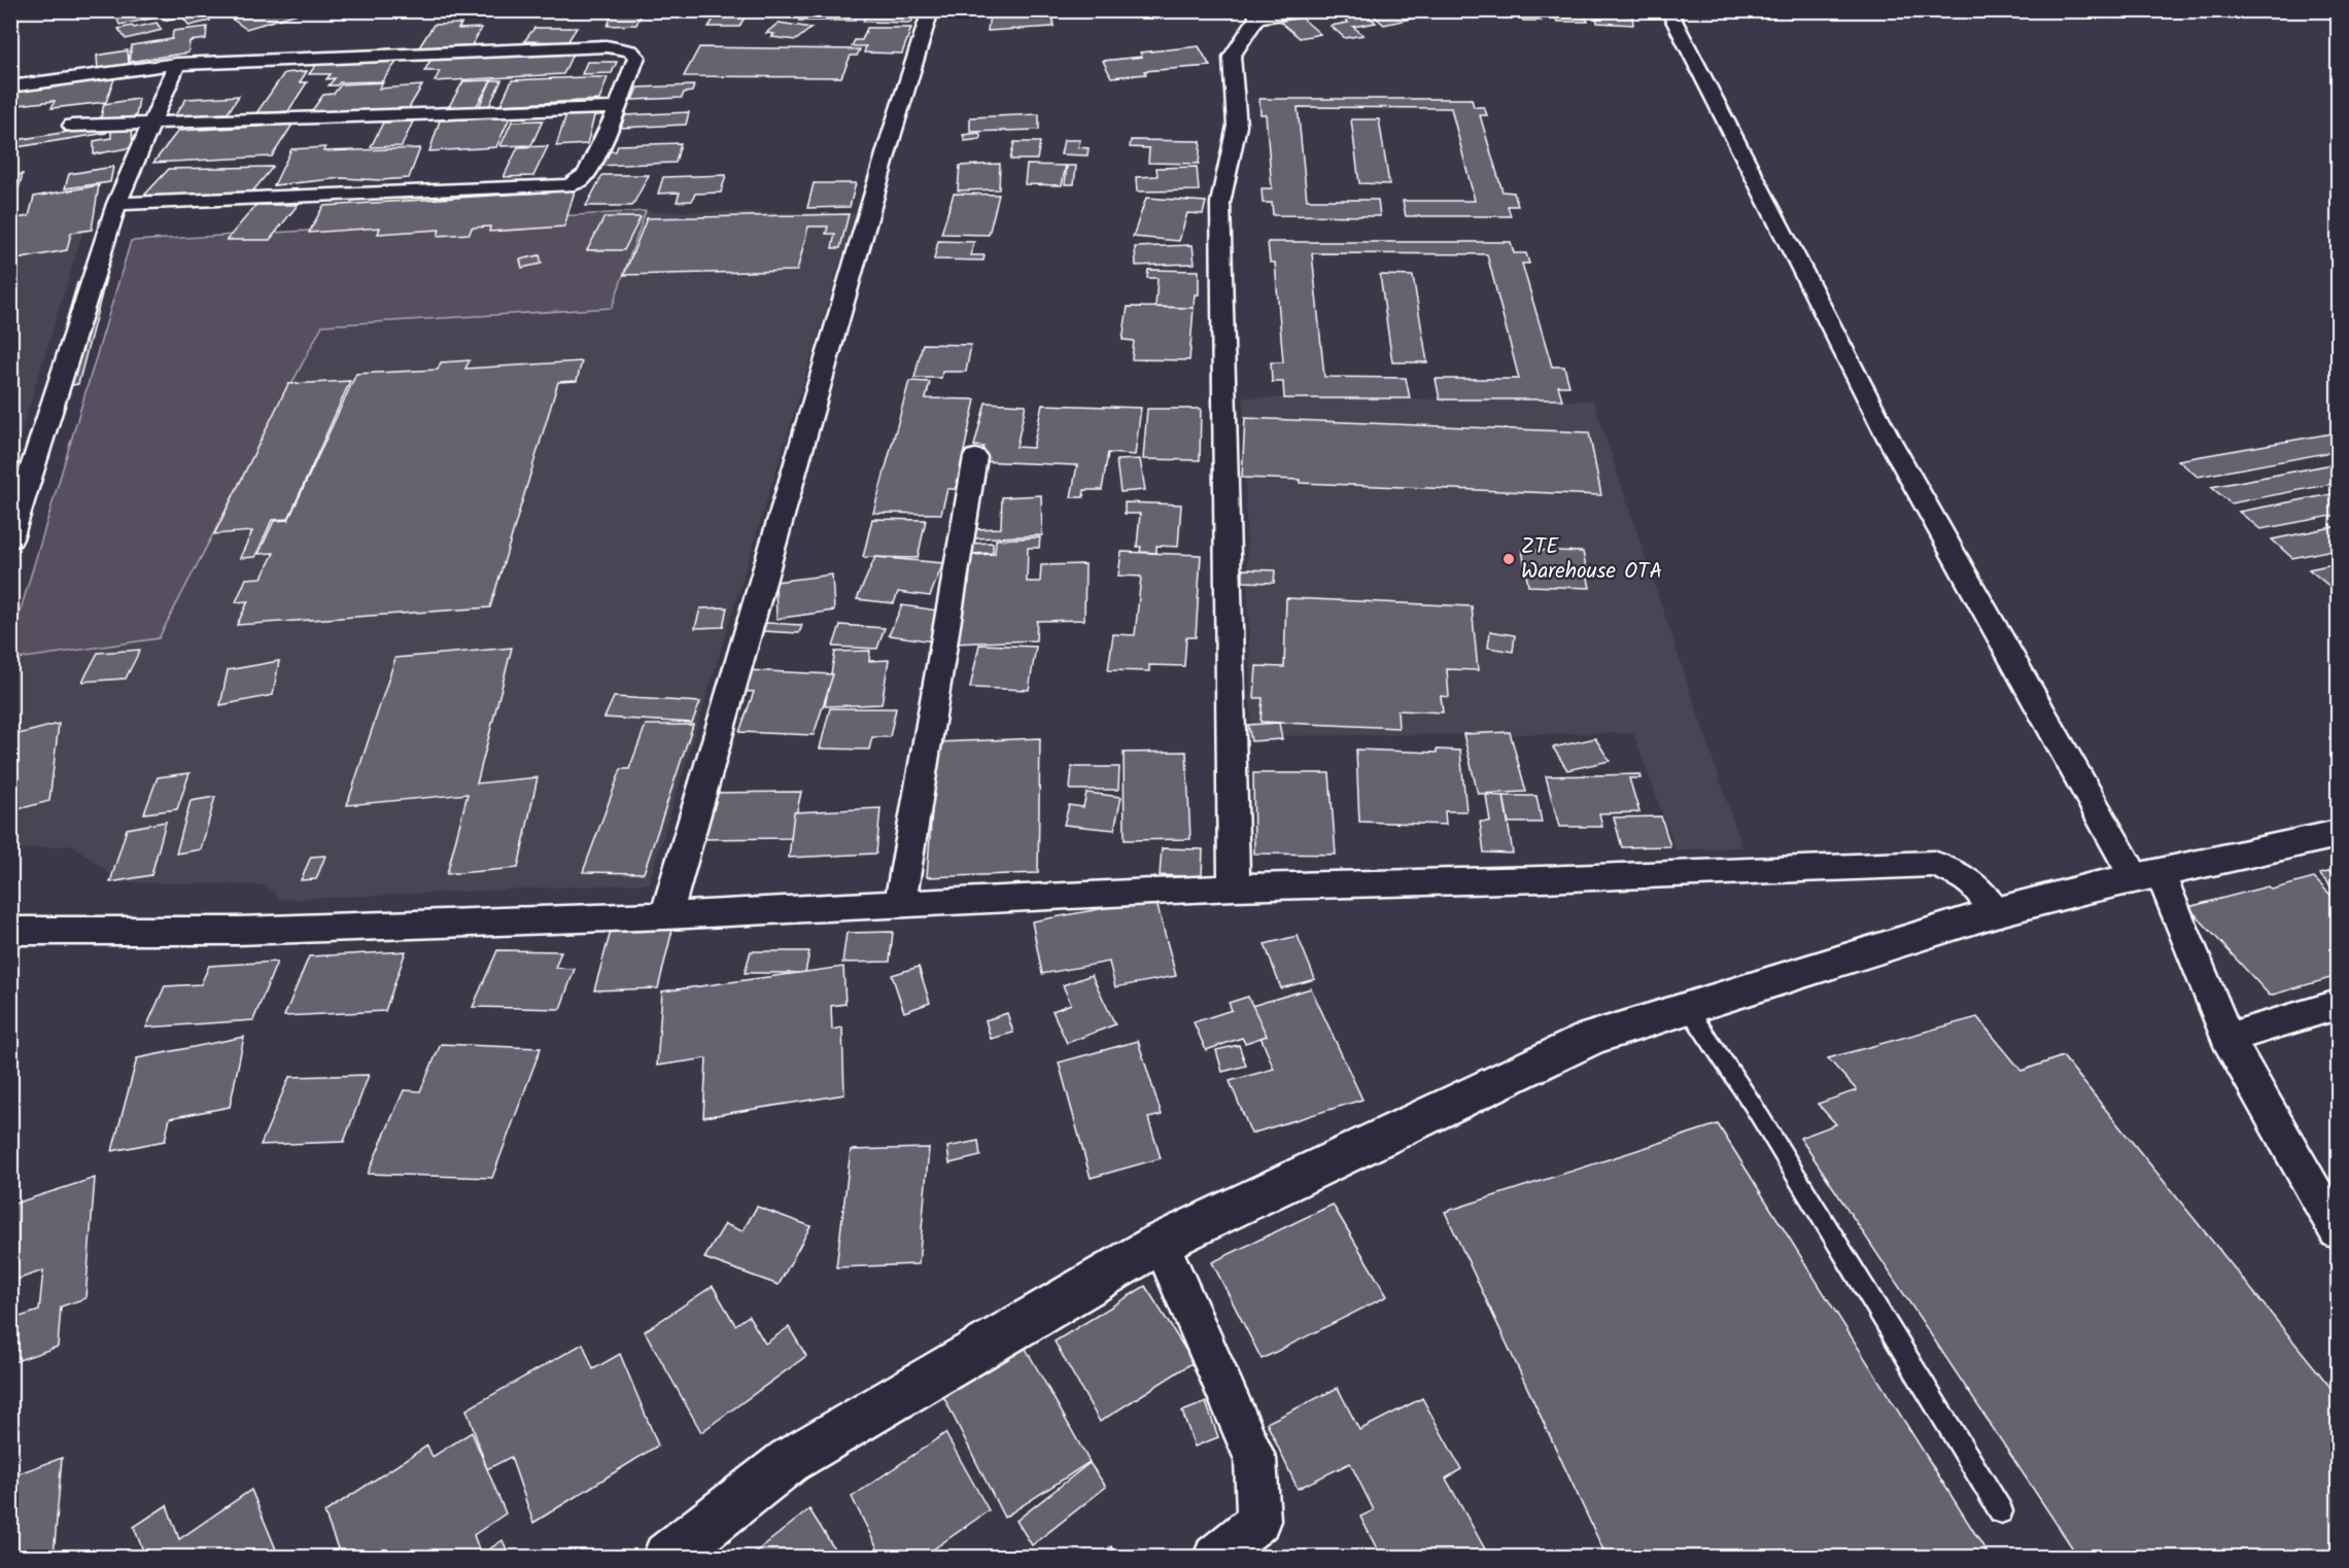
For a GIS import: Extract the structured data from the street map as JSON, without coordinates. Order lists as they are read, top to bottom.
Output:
{
  "places": ["ZTE Warehouse OTA"]
}
